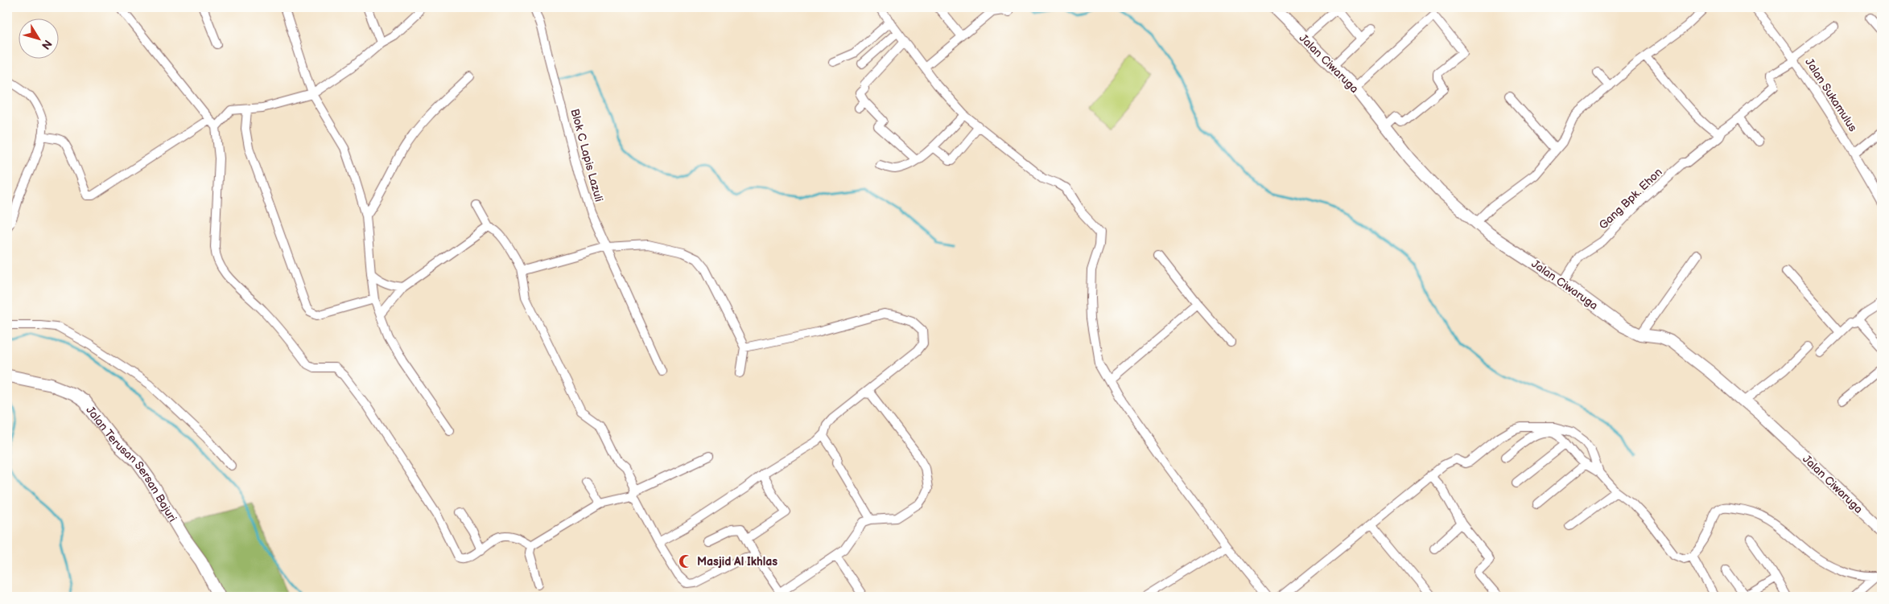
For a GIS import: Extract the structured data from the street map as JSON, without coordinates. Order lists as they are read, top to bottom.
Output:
{
  "streets": {
    "main road": ["Jalan Terusan Sersan Bajuri"],
    "street": [
      "Jalan Ciwaruga",
      "Jalan Sukamulus",
      "Blok C Lapis Lazuli",
      "Gang Bpk. Ehon"
    ]
  },
  "crossings": [
    ["Jalan Ciwaruga", "Gang Bpk. Ehon"],
    ["Jalan Sukamulus", "Gang Bpk. Ehon"]
  ],
  "places": {
    "mosque": ["Masjid Al Ikhlas"]
  },
  "north": "bottom right"
}
